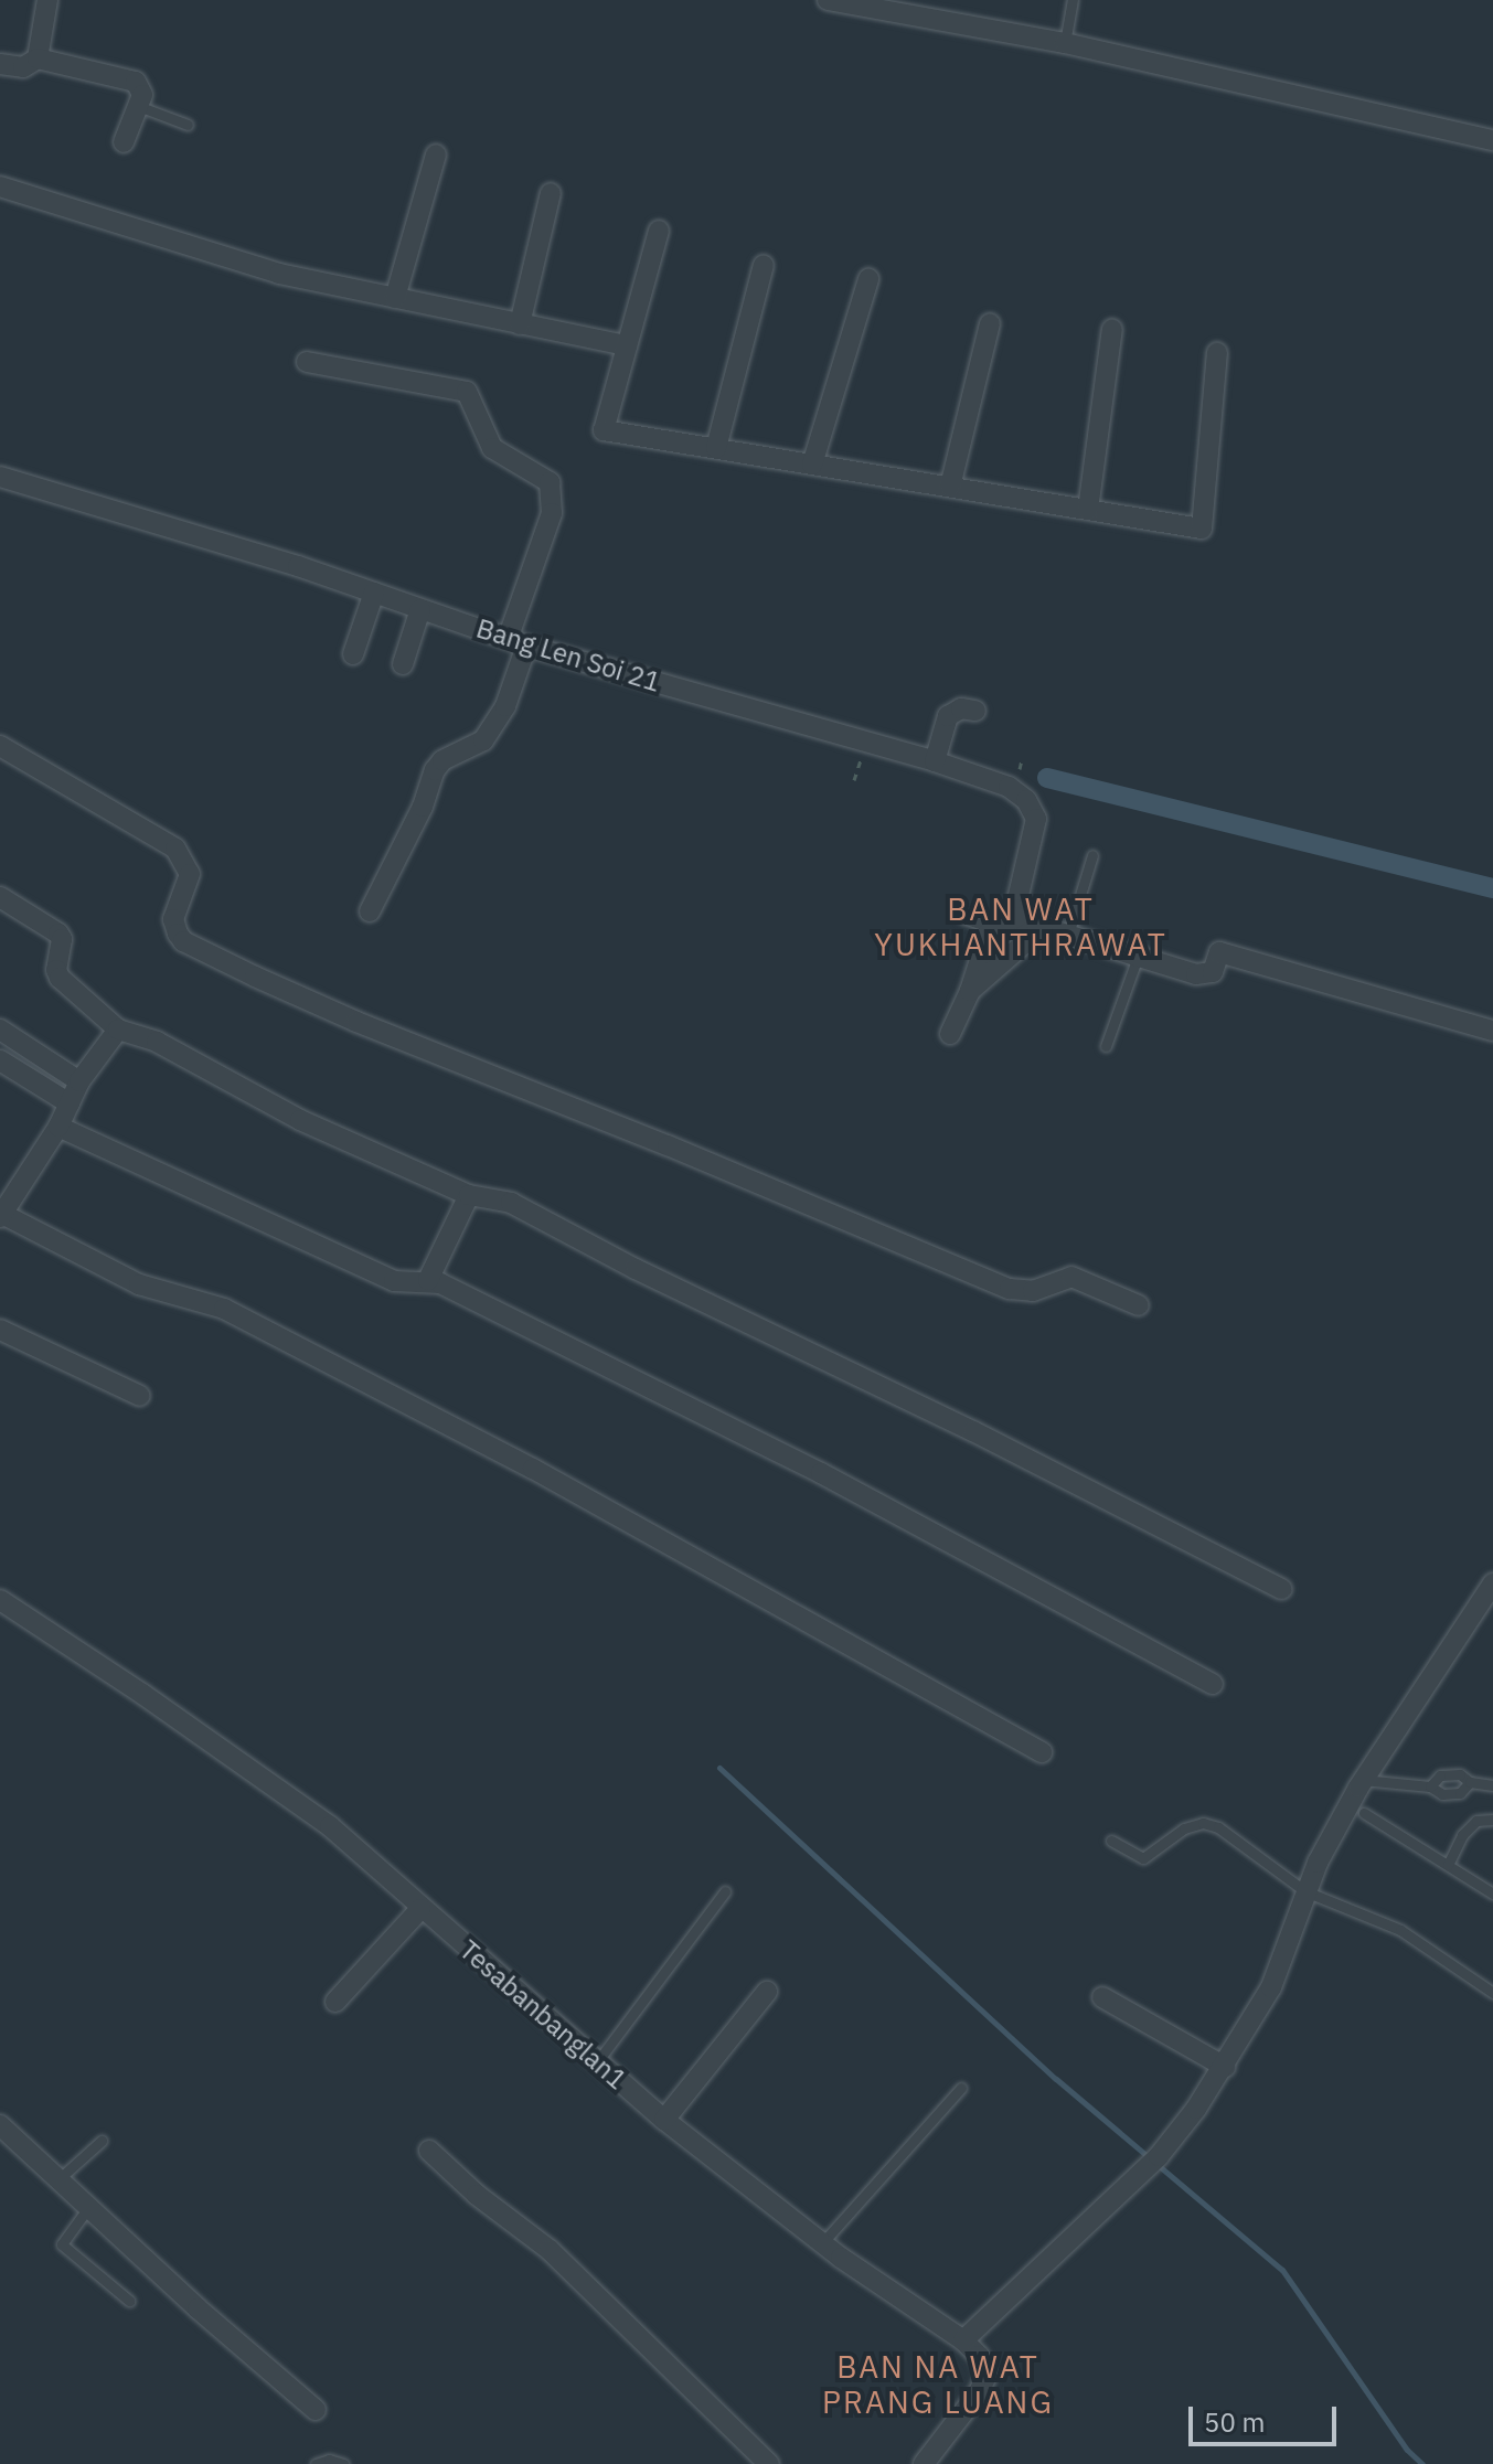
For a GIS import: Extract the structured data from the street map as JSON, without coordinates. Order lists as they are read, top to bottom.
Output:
{
  "streets": {
    "street": ["Bang Len Soi 21", "Tesabanbanglan1"]
  },
  "districts": ["BAN WAT YUKHANTHRAWAT", "BAN NA WAT PRANG LUANG"],
  "scale_bar": "50 m"
}
